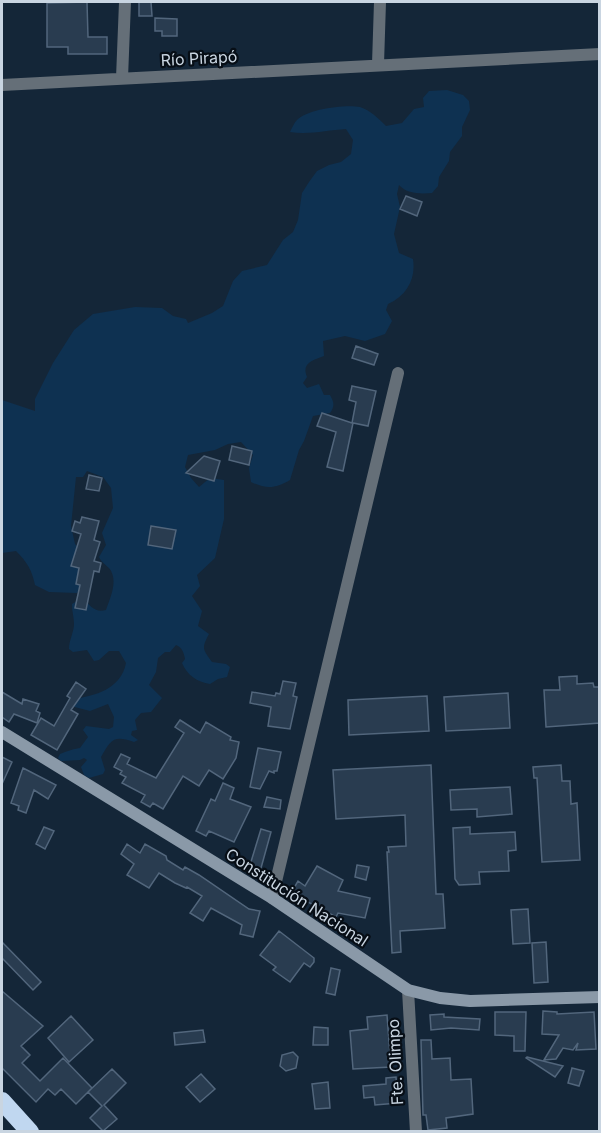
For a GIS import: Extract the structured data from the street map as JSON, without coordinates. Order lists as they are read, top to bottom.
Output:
{
  "streets": {
    "street": ["Río Pirapó", "Constitución Nacional", "Fte. Olimpo"]
  },
  "crossings": [
    ["Constitución Nacional", "Fte. Olimpo"]
  ]
}
